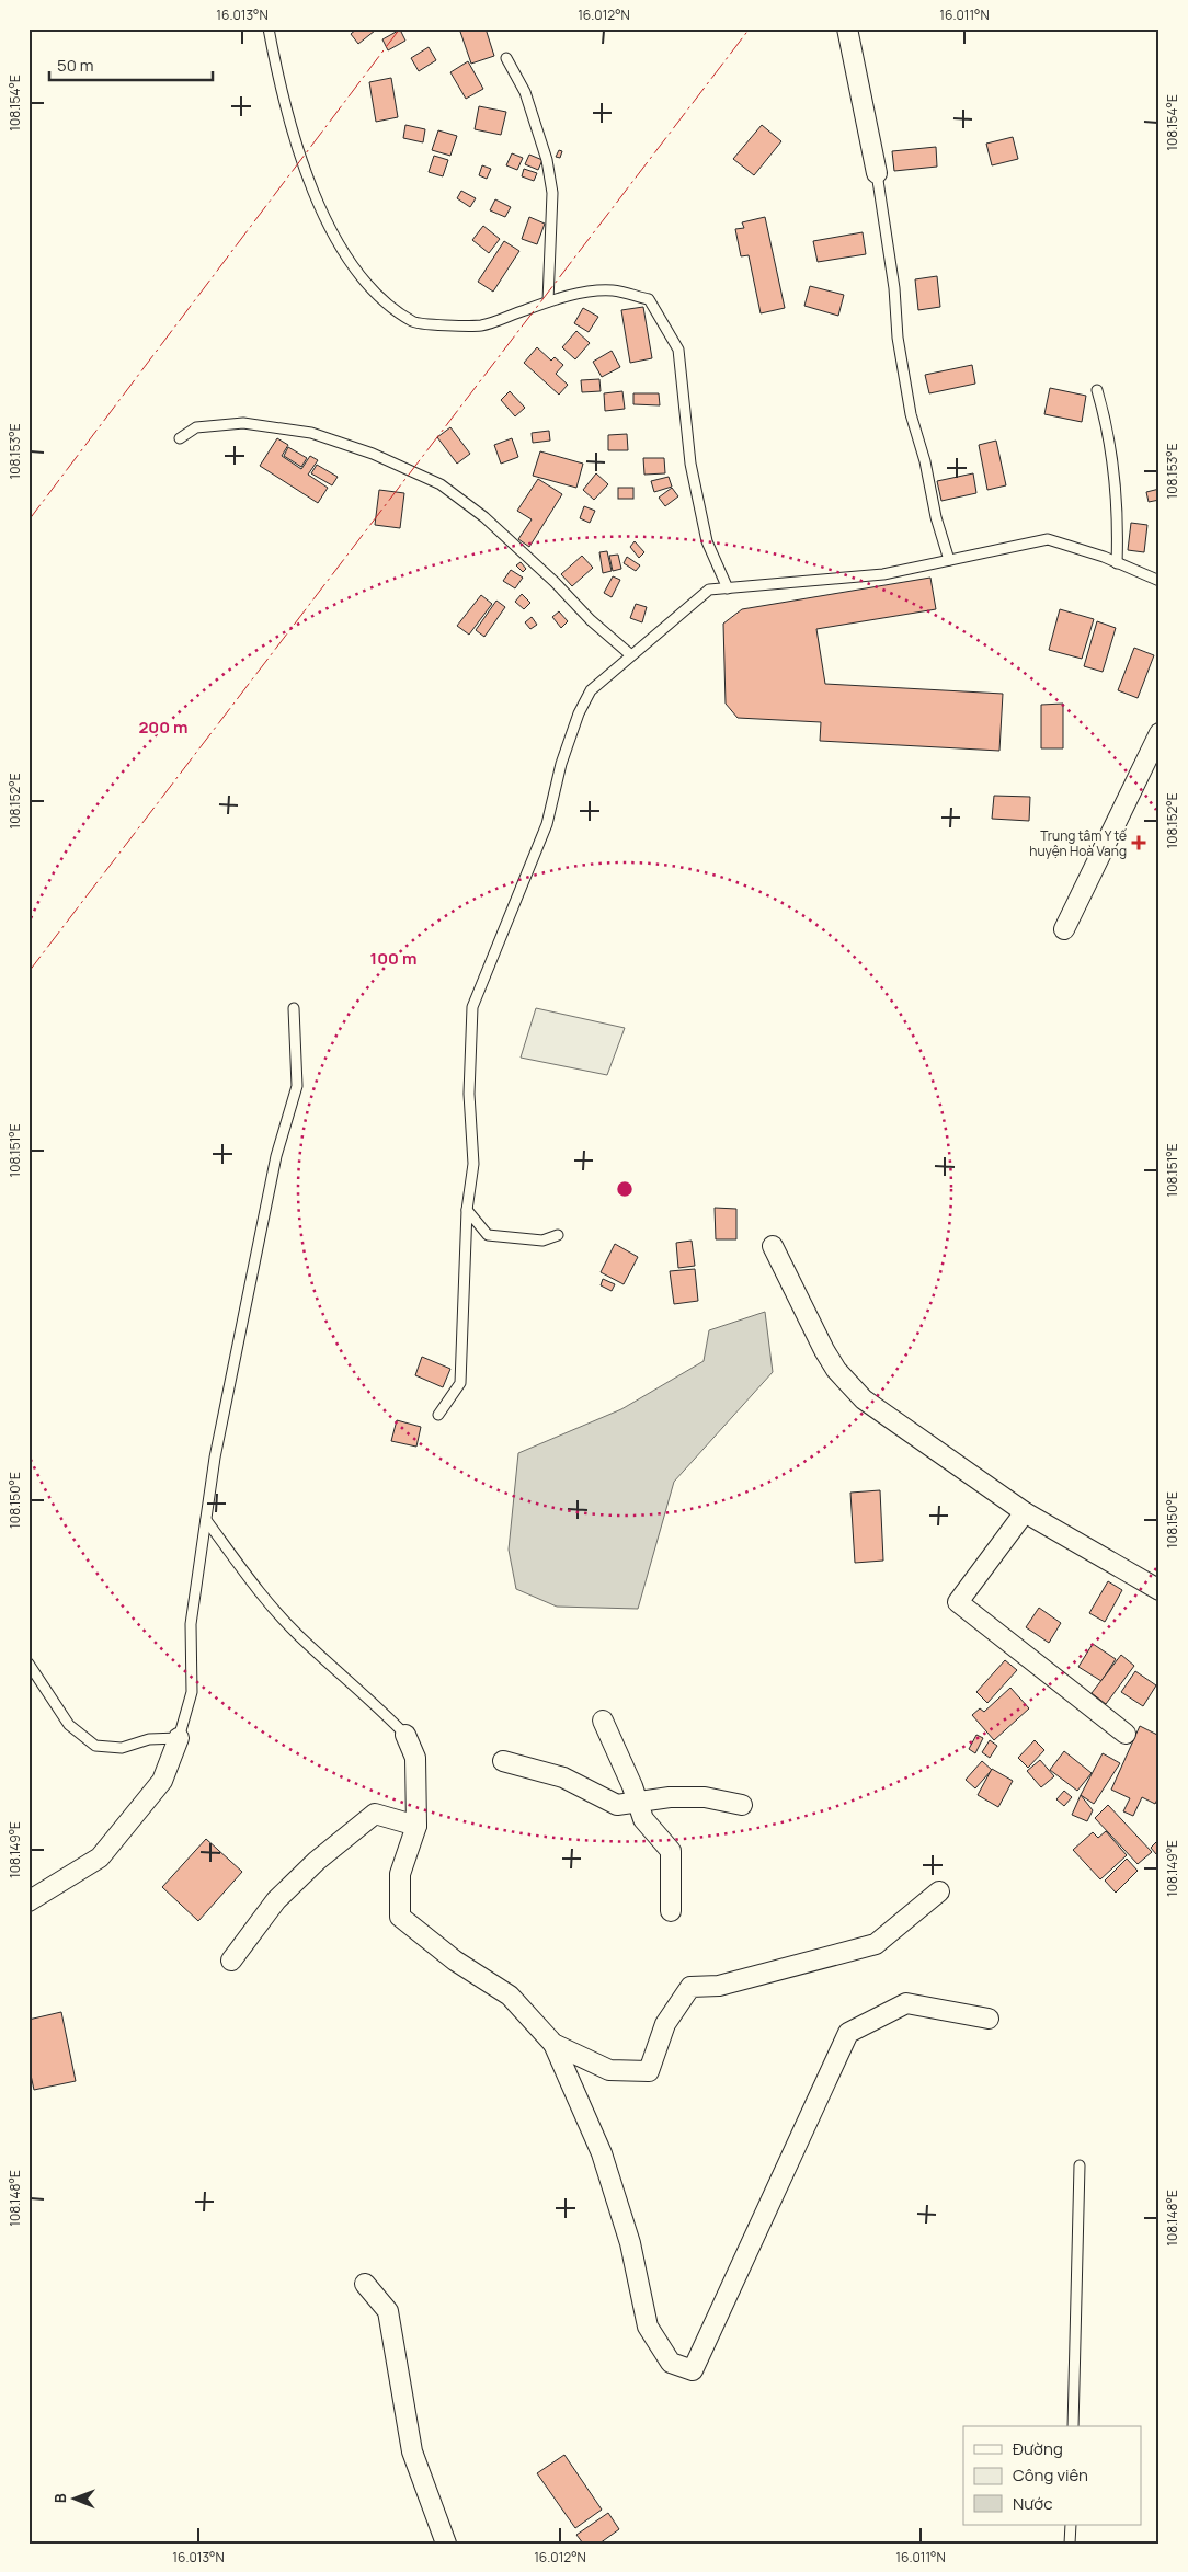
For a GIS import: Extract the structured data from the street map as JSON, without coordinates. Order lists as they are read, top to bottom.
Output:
{
  "places": {
    "health": ["Trung tâm Y tế huyện Hoà Vang"]
  },
  "legend": ["Đường", "Công viên", "Nước"],
  "scale_bar": "50 m",
  "north": "left",
  "coordinates": [
    "16.013°N",
    "16.012°N",
    "16.011°N",
    "108.154°E",
    "108.153°E",
    "108.152°E",
    "108.151°E",
    "108.150°E",
    "108.149°E",
    "108.148°E"
  ],
  "rings": ["200 m", "100 m"]
}
